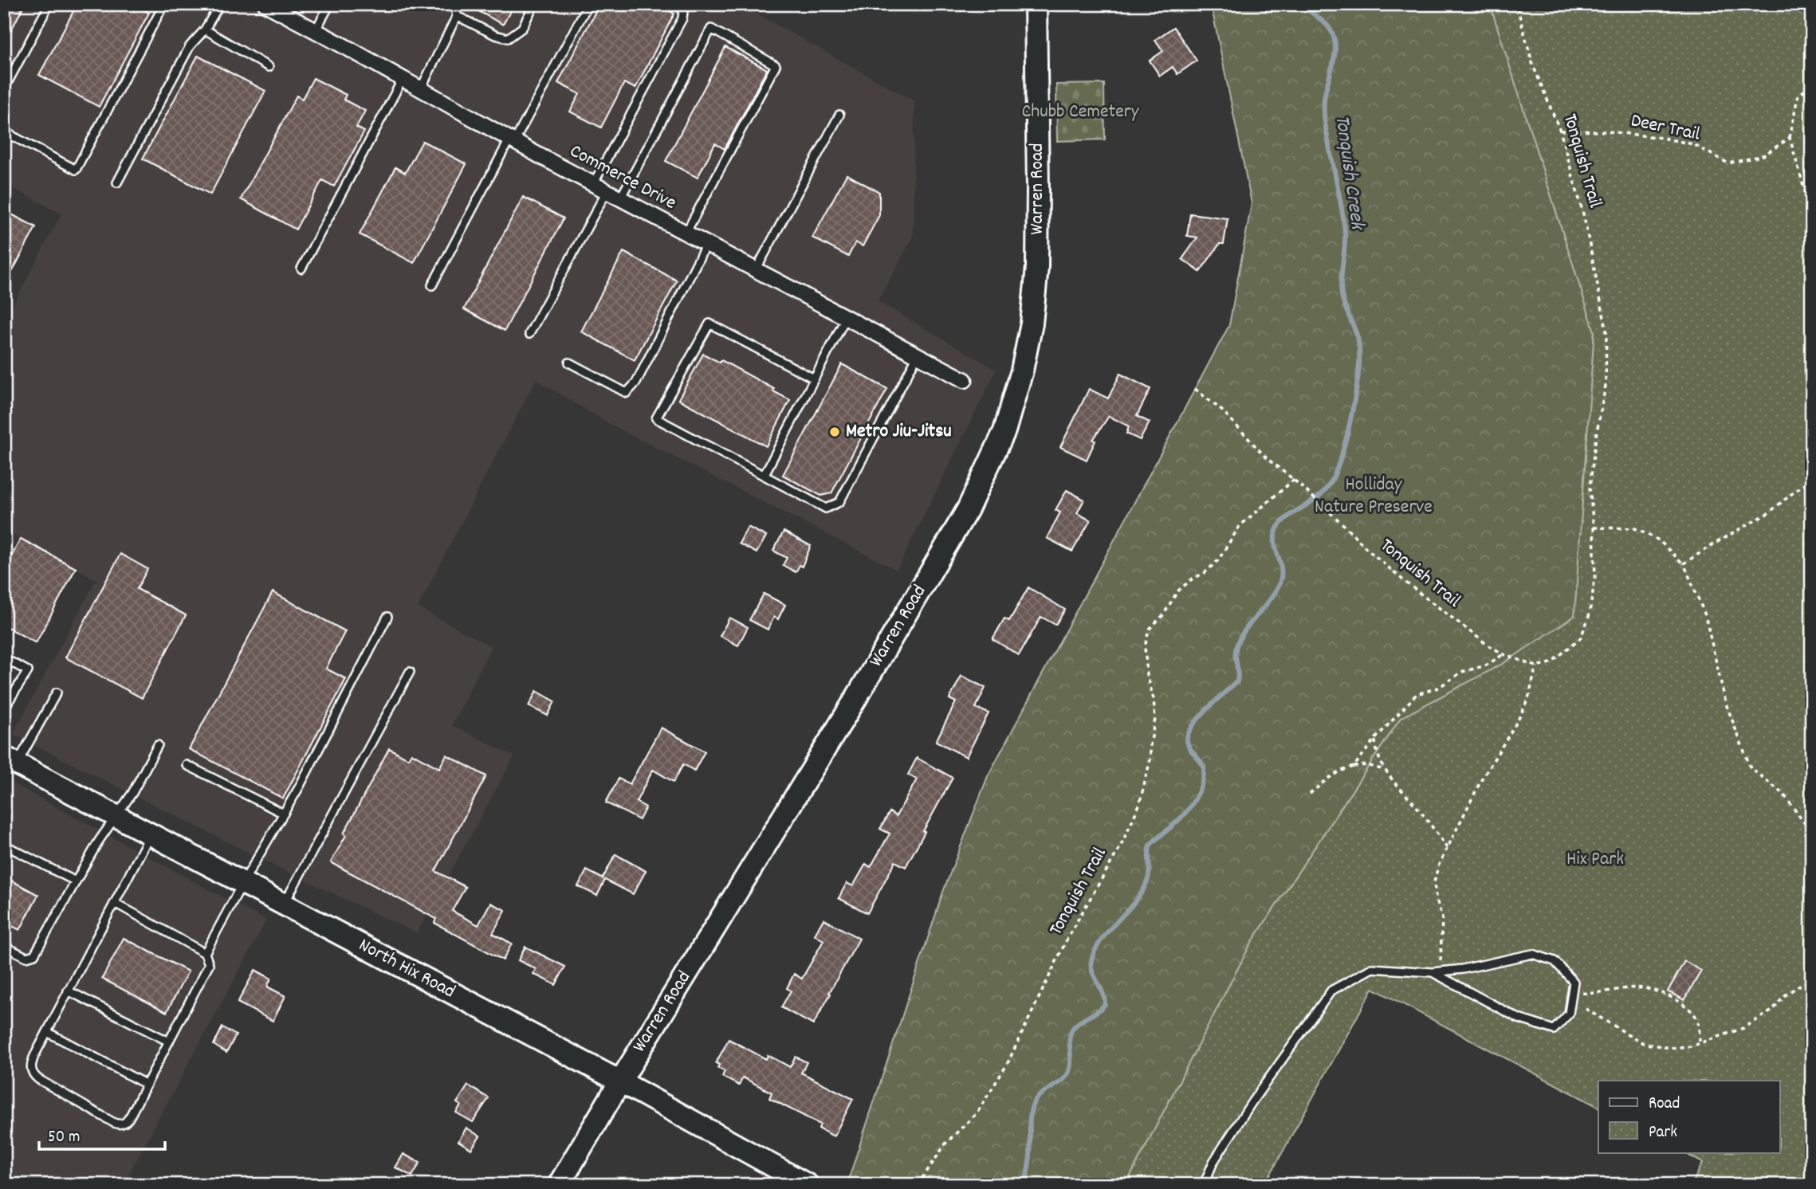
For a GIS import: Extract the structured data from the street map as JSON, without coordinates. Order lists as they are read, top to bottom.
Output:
{
  "streets": {
    "main road": ["Warren Road", "North Hix Road"],
    "street": ["Commerce Drive"],
    "path": ["Deer Trail", "Tonquish Trail"]
  },
  "crossings": [
    ["Deer Trail", "Tonquish Trail"],
    ["Warren Road", "North Hix Road"]
  ],
  "water": ["Tonquish Creek"],
  "parks": ["Chubb Cemetery", "Holliday Nature Preserve", "Hix Park"],
  "places": ["Metro Jiu-Jitsu"],
  "legend": ["Road", "Park"],
  "scale_bar": "50 m"
}
